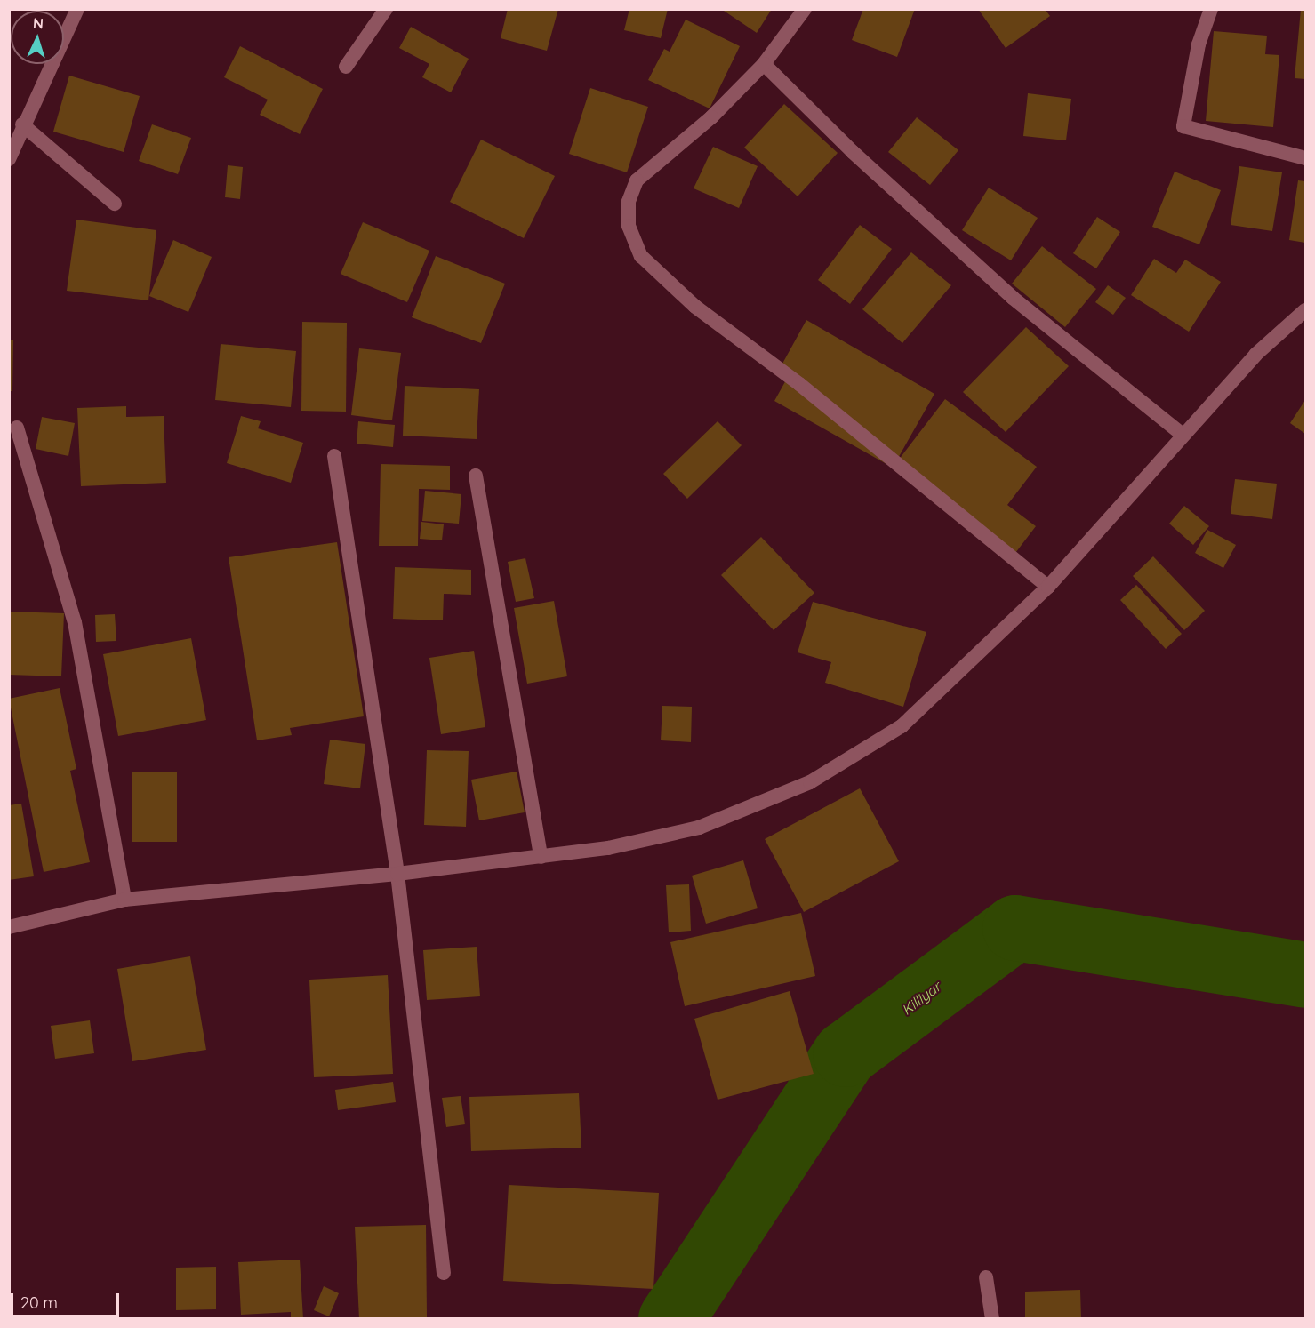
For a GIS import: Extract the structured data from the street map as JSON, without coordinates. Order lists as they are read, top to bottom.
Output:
{
  "water": ["Killiyar"],
  "scale_bar": "20 m",
  "north": "top"
}
